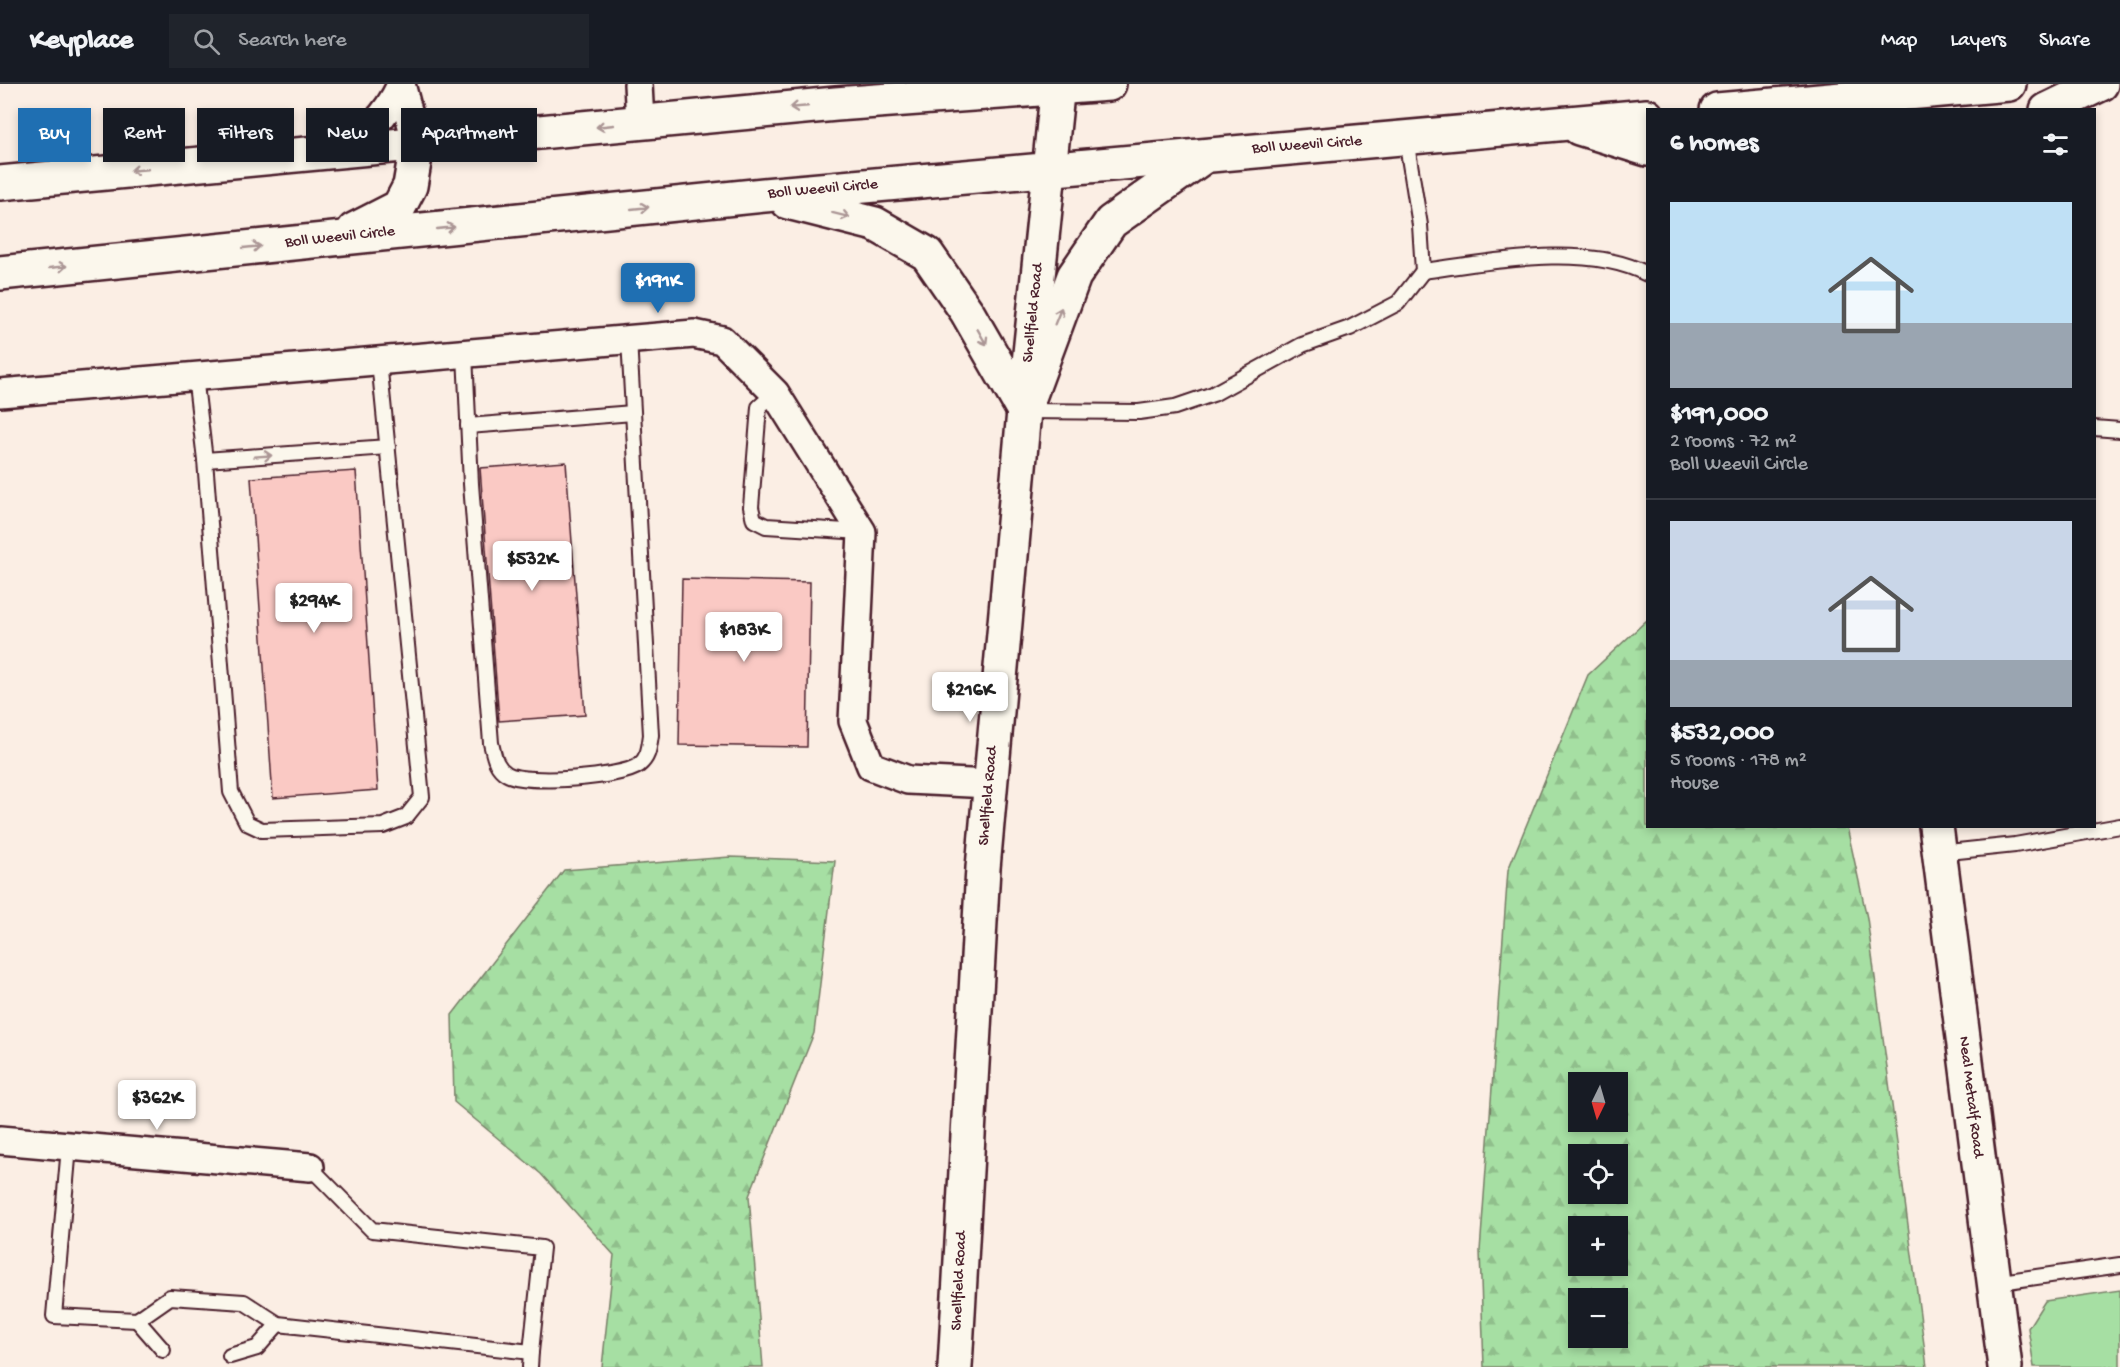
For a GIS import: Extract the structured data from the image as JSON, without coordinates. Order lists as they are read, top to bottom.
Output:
{
  "streets": {
    "main road": ["Boll Weevil Circle", "Shellfield Road", "Neal Metcalf Road"]
  },
  "crossings": [
    ["Boll Weevil Circle", "Shellfield Road"]
  ],
  "north": "bottom",
  "page": {
    "header": "Keyplace",
    "search": "Search here",
    "nav": ["Map", "Layers", "Share"],
    "chip": [
      "Buy",
      "Rent",
      "Filters",
      "New",
      "Apartment"
    ],
    "heading": "6 homes",
    "list": [
      {
        "name": "$191,000",
        "note": "2 rooms · 72 m² · Boll Weevil Circle"
      },
      {
        "name": "$532,000",
        "note": "5 rooms · 178 m² · House"
      }
    ],
    "price": [
      "$191K",
      "$532K",
      "$294K",
      "$183K",
      "$216K",
      "$362K"
    ],
    "map_buttons": ["+", "−"]
  }
}
